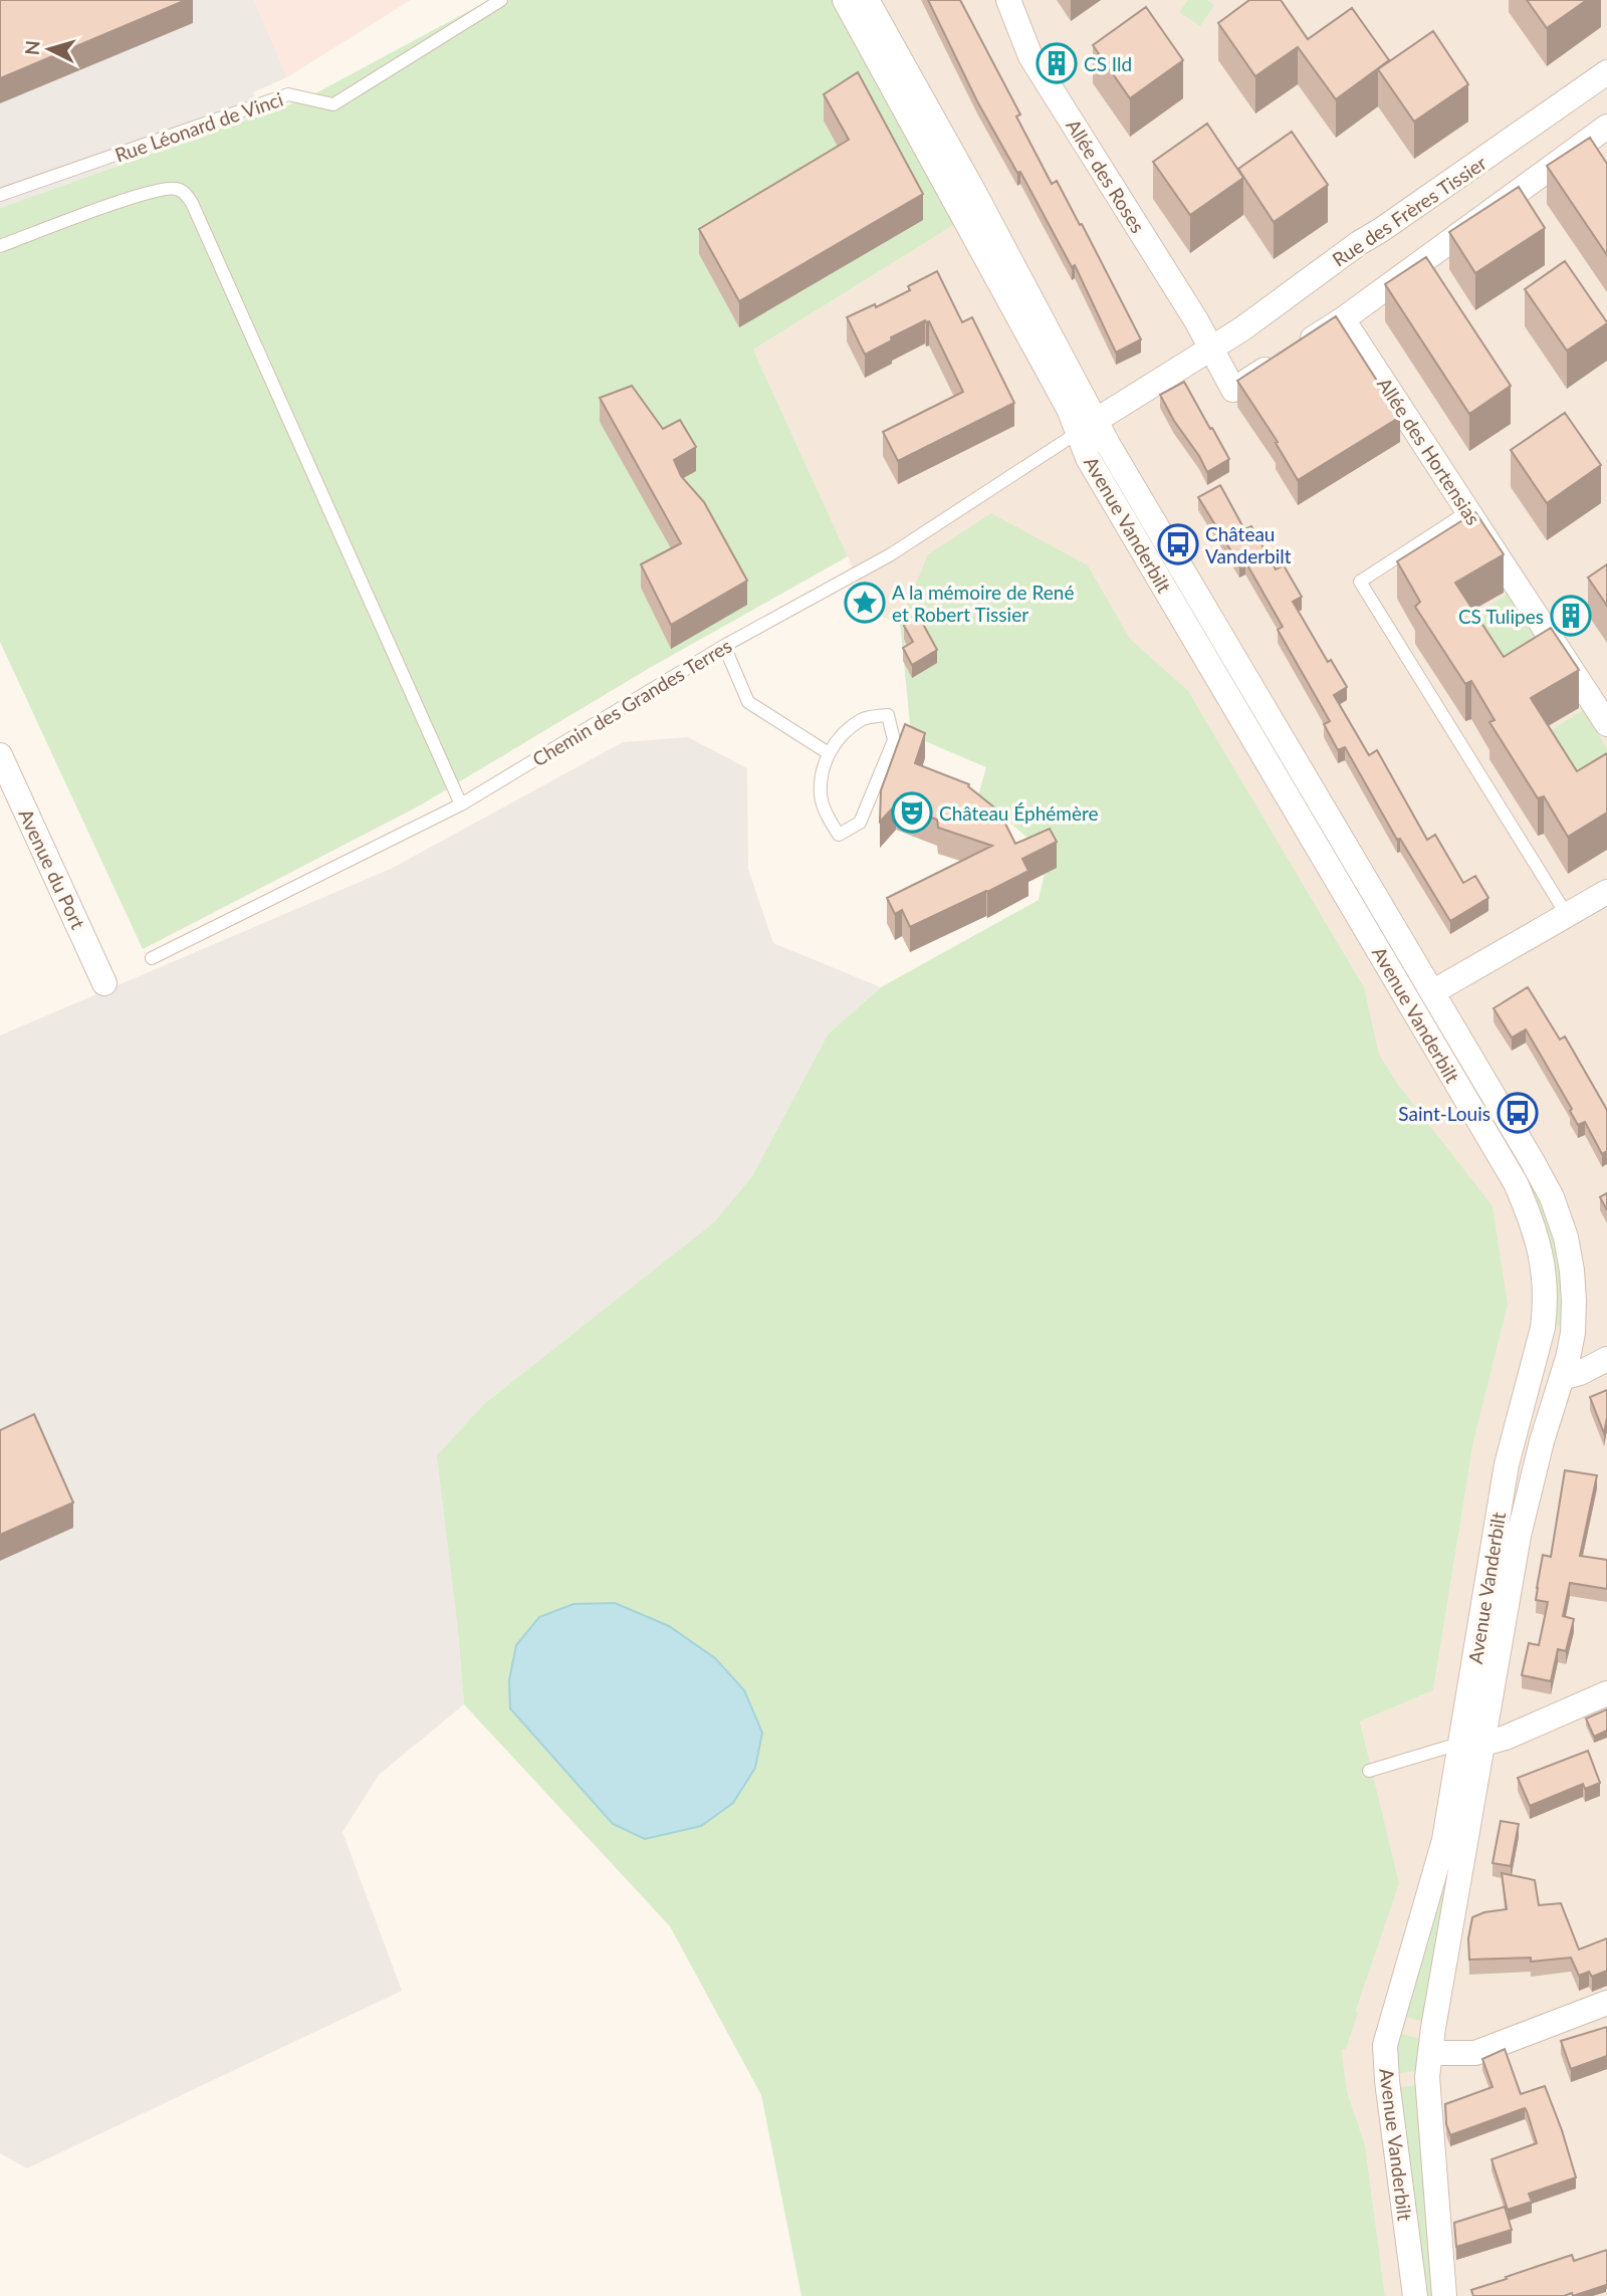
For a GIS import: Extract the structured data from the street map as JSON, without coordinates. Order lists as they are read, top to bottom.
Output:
{
  "streets": {
    "street": [
      "Allée des Roses",
      "Rue des Frères Tissier",
      "Allée des Hortensias",
      "Avenue Vanderbilt",
      "Avenue du Port"
    ],
    "lane": ["Rue Léonard de Vinci", "Chemin des Grandes Terres"]
  },
  "crossings": [
    ["Allée des Roses", "Rue des Frères Tissier"],
    ["Rue des Frères Tissier", "Avenue Vanderbilt"],
    ["Rue des Frères Tissier", "Chemin des Grandes Terres"],
    ["Avenue Vanderbilt", "Chemin des Grandes Terres"]
  ],
  "places": {
    "building": ["CS Ild", "CS Tulipes"],
    "bus stop": ["Château Vanderbilt", "Saint-Louis"],
    "place": ["A la mémoire de René et Robert Tissier"],
    "theatre": ["Château Éphémère"]
  },
  "north": "left"
}
